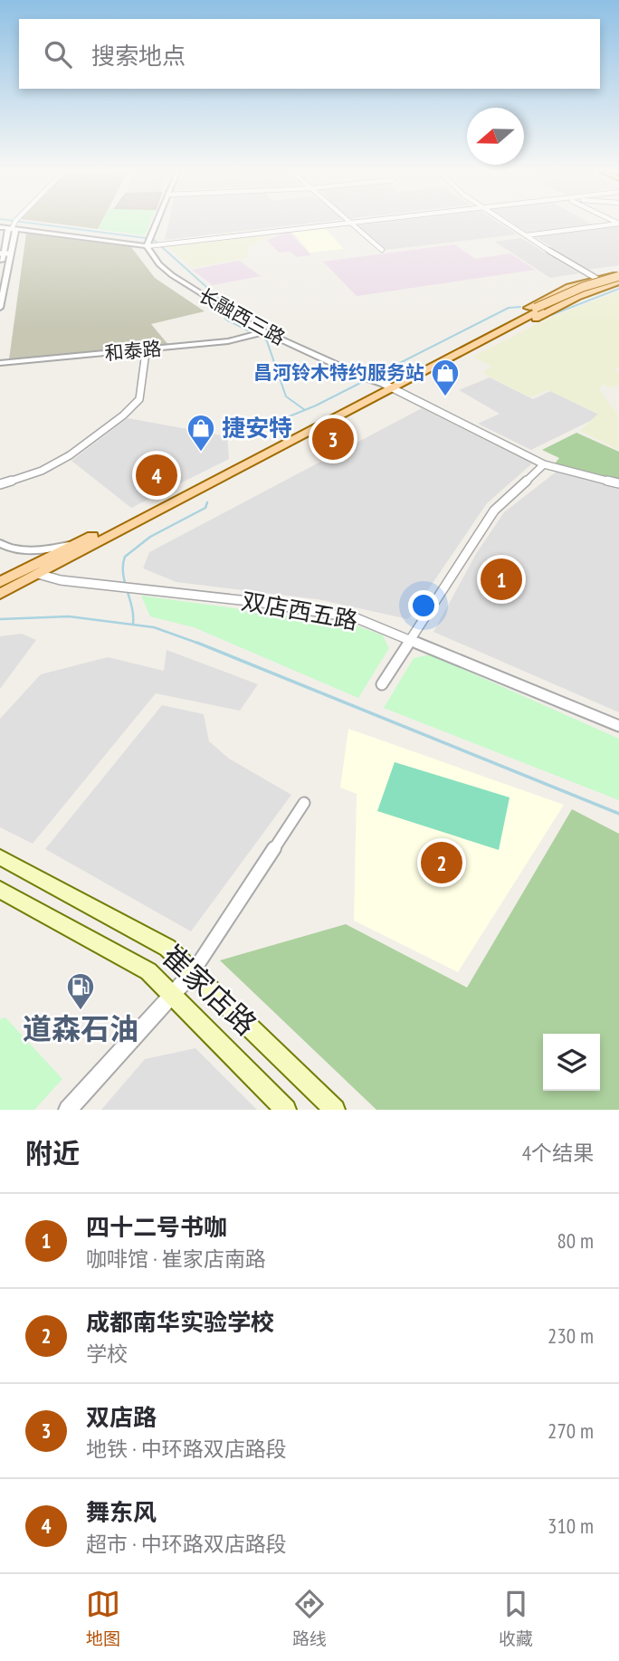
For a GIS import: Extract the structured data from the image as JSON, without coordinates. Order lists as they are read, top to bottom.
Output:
{
  "streets": {
    "main road": ["崔家店路"],
    "street": ["长融西三路", "和泰路", "双店西五路"]
  },
  "crossings": [
    ["长融西三路", "和泰路"]
  ],
  "places": {
    "shop": ["昌河铃木特约服务站", "捷安特"],
    "fuel station": ["道森石油"]
  },
  "north": "left",
  "page": {
    "search": "搜索地点",
    "pins": [
      "3",
      "4",
      "1",
      "2"
    ],
    "heading": ["附近", "4个结果"],
    "list": [
      {
        "mark": "1",
        "name": "四十二号书咖",
        "note": "咖啡馆 · 崔家店南路",
        "value": "80 m"
      },
      {
        "mark": "2",
        "name": "成都南华实验学校",
        "note": "学校",
        "value": "230 m"
      },
      {
        "mark": "3",
        "name": "双店路",
        "note": "地铁 · 中环路双店路段",
        "value": "270 m"
      },
      {
        "mark": "4",
        "name": "舞东风",
        "note": "超市 · 中环路双店路段",
        "value": "310 m"
      }
    ],
    "nav": ["地图", "路线", "收藏"]
  }
}
